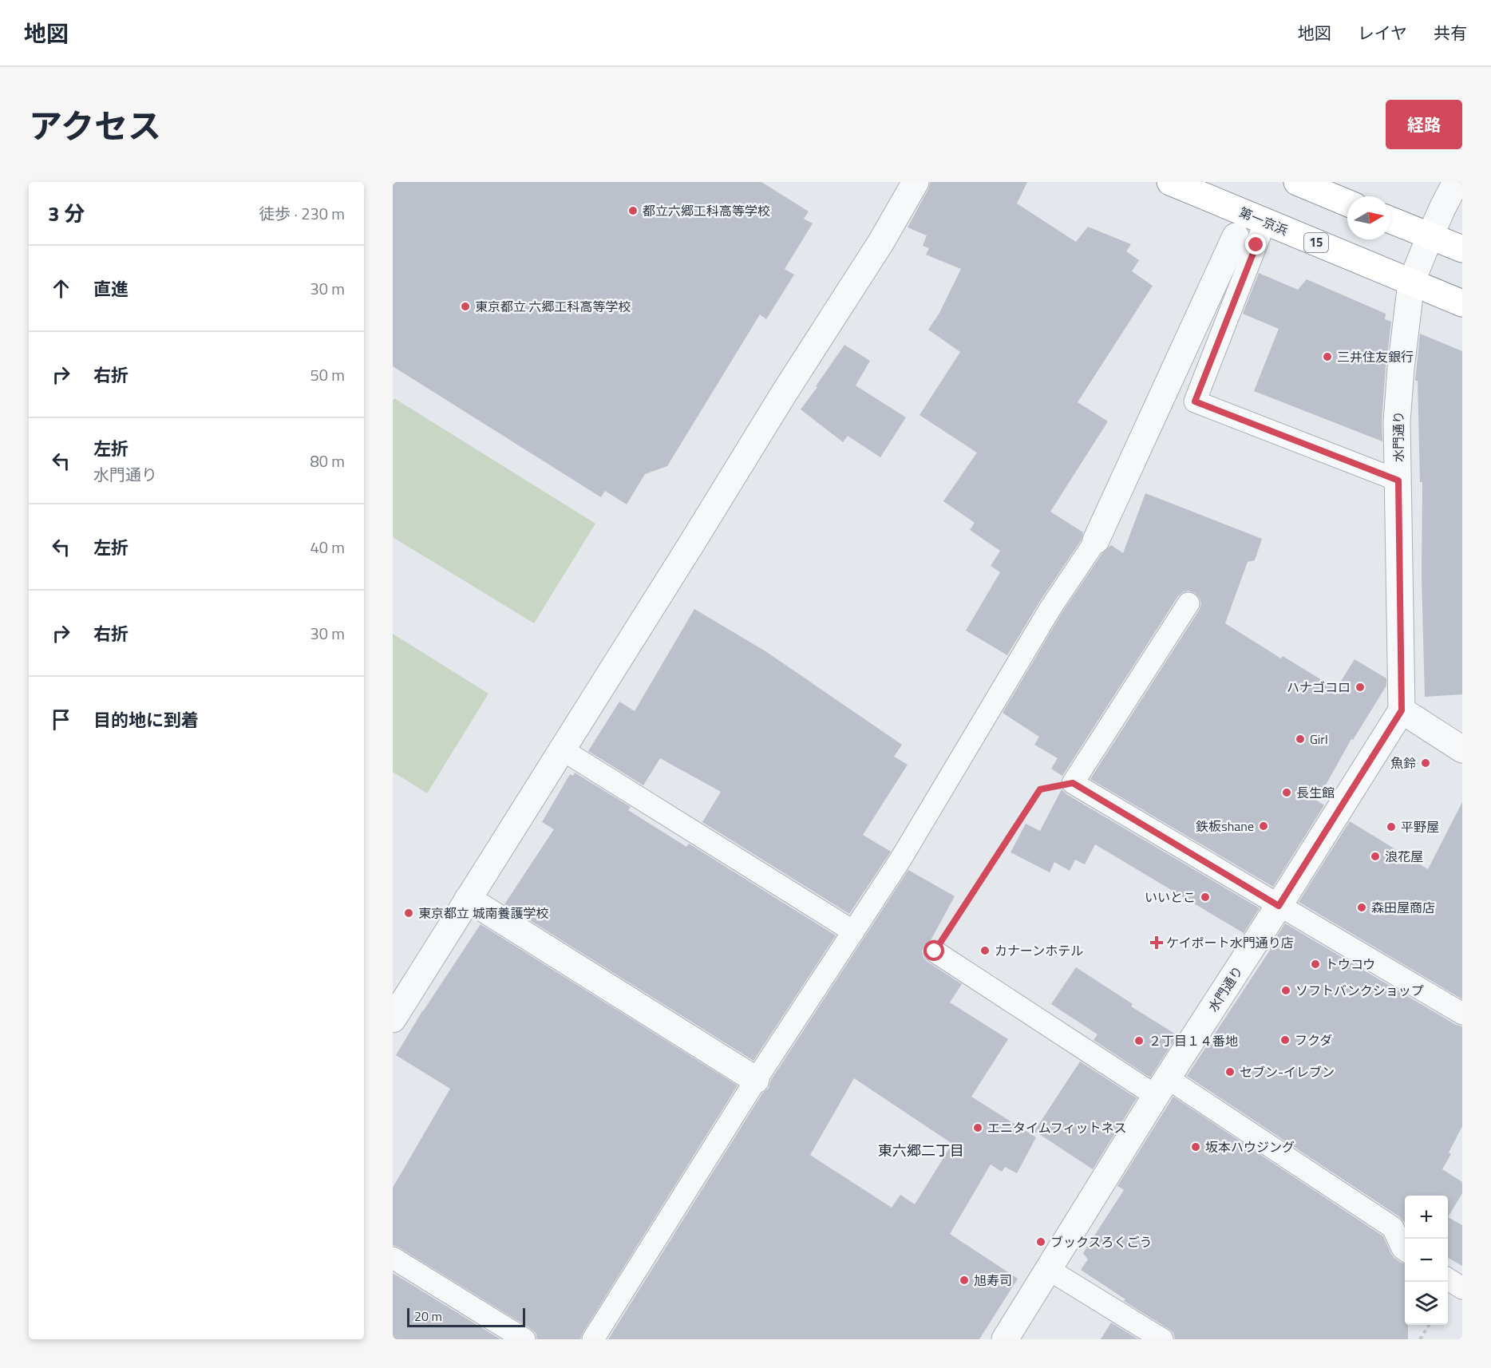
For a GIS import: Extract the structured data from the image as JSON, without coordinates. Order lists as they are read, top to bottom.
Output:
{
  "streets": {
    "highway": ["第一京浜", "15"],
    "street": ["水門通り"]
  },
  "crossings": [
    ["第一京浜", "水門通り"]
  ],
  "districts": ["東六郷二丁目"],
  "places": {
    "other": [
      "都立六郷工科高等学校",
      "東京都立 六郷工科高等学校",
      "三井住友銀行",
      "ハナゴコロ",
      "Girl",
      "魚鈴",
      "長生館",
      "鉄板shane",
      "平野屋",
      "浪花屋",
      "いいとこ",
      "森田屋商店",
      "東京都立 城南養護学校",
      "カナーンホテル",
      "トウコウ",
      "ソフトバンクショップ",
      "フクダ",
      "２丁目１４番地",
      "セブン-イレブン",
      "エニタイムフィットネス",
      "坂本ハウジング",
      "ブックスろくごう",
      "旭寿司"
    ],
    "health": ["ケイポート水門通り店"]
  },
  "scale_bar": "20 m",
  "north": "right",
  "page": {
    "header": "地図",
    "nav": ["地図", "レイヤ", "共有"],
    "title": "アクセス",
    "buttons": "経路",
    "heading": ["3 分", "徒歩 · 230 m"],
    "list": [
      ["直進", "30 m"],
      ["右折", "50 m"],
      ["左折", "水門通り", "80 m"],
      ["左折", "40 m"],
      ["右折", "30 m"],
      "目的地に到着"
    ],
    "map_buttons": ["+", "−"],
    "scale": "20 m"
  }
}
